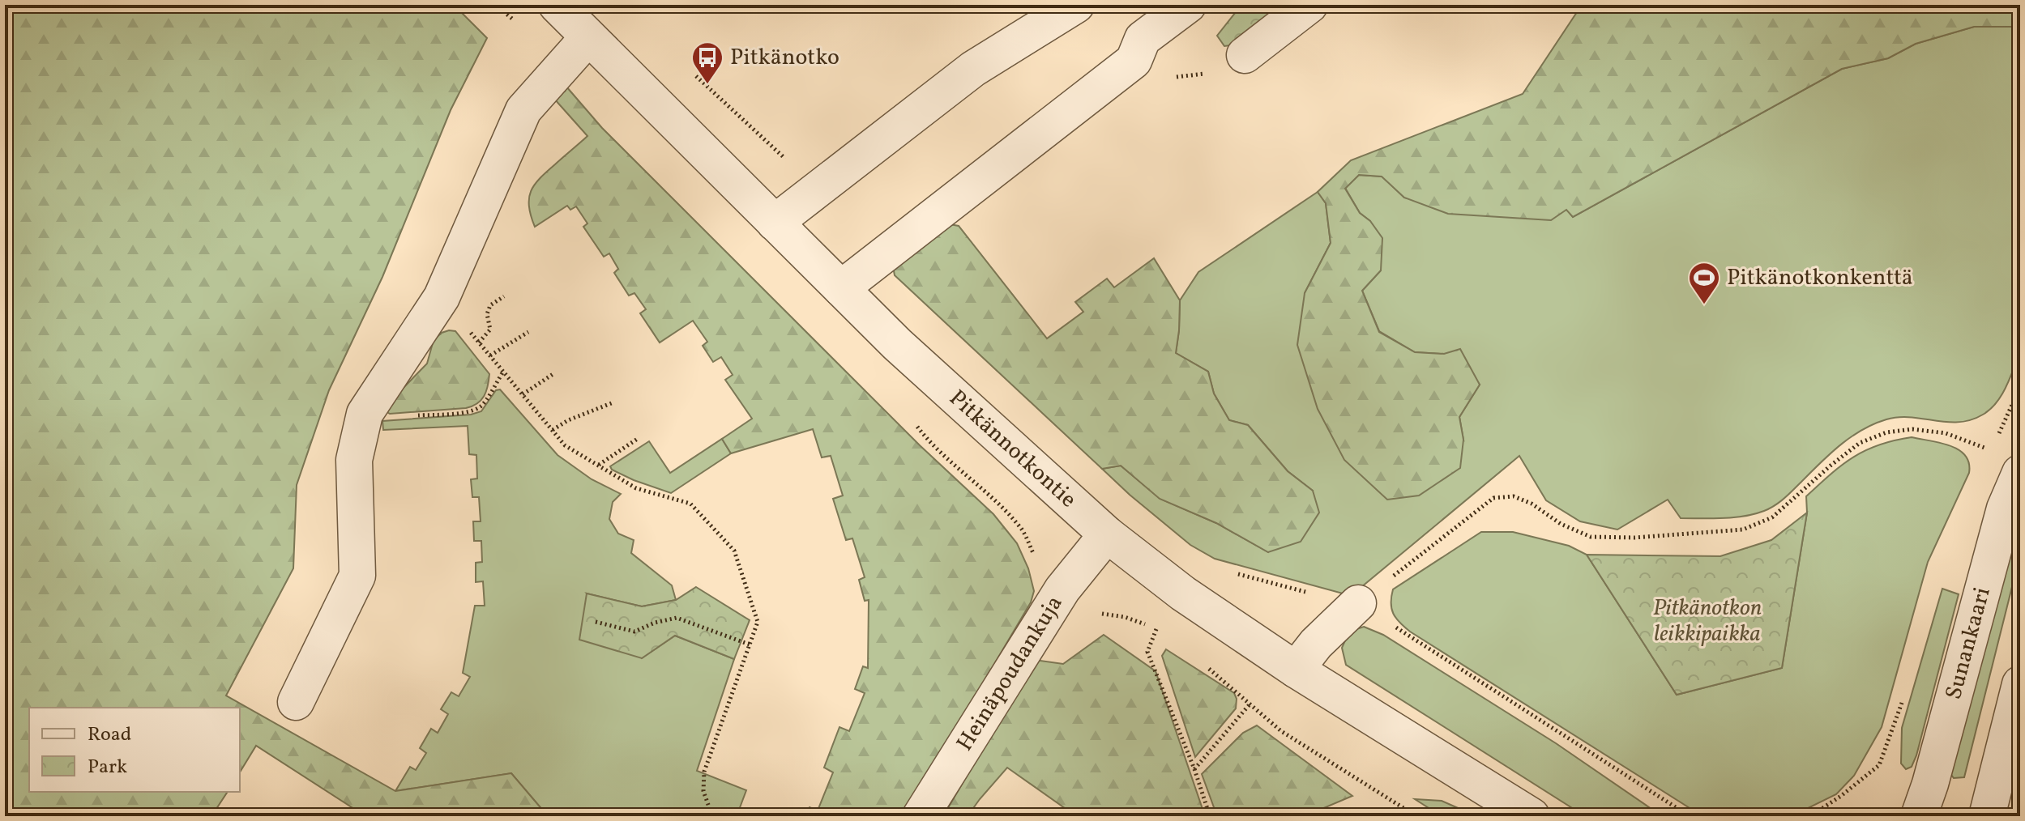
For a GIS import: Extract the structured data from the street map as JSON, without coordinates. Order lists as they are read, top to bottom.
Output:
{
  "streets": {
    "street": ["Pitkännotkontie", "Sunankaari", "Heinäpoudankuja"]
  },
  "crossings": [
    ["Pitkännotkontie", "Heinäpoudankuja"]
  ],
  "parks": ["Pitkänotkon leikkipaikka"],
  "places": {
    "bus stop": ["Pitkänotko"],
    "sports": ["Pitkänotkonkenttä"]
  },
  "legend": ["Road", "Park"]
}
